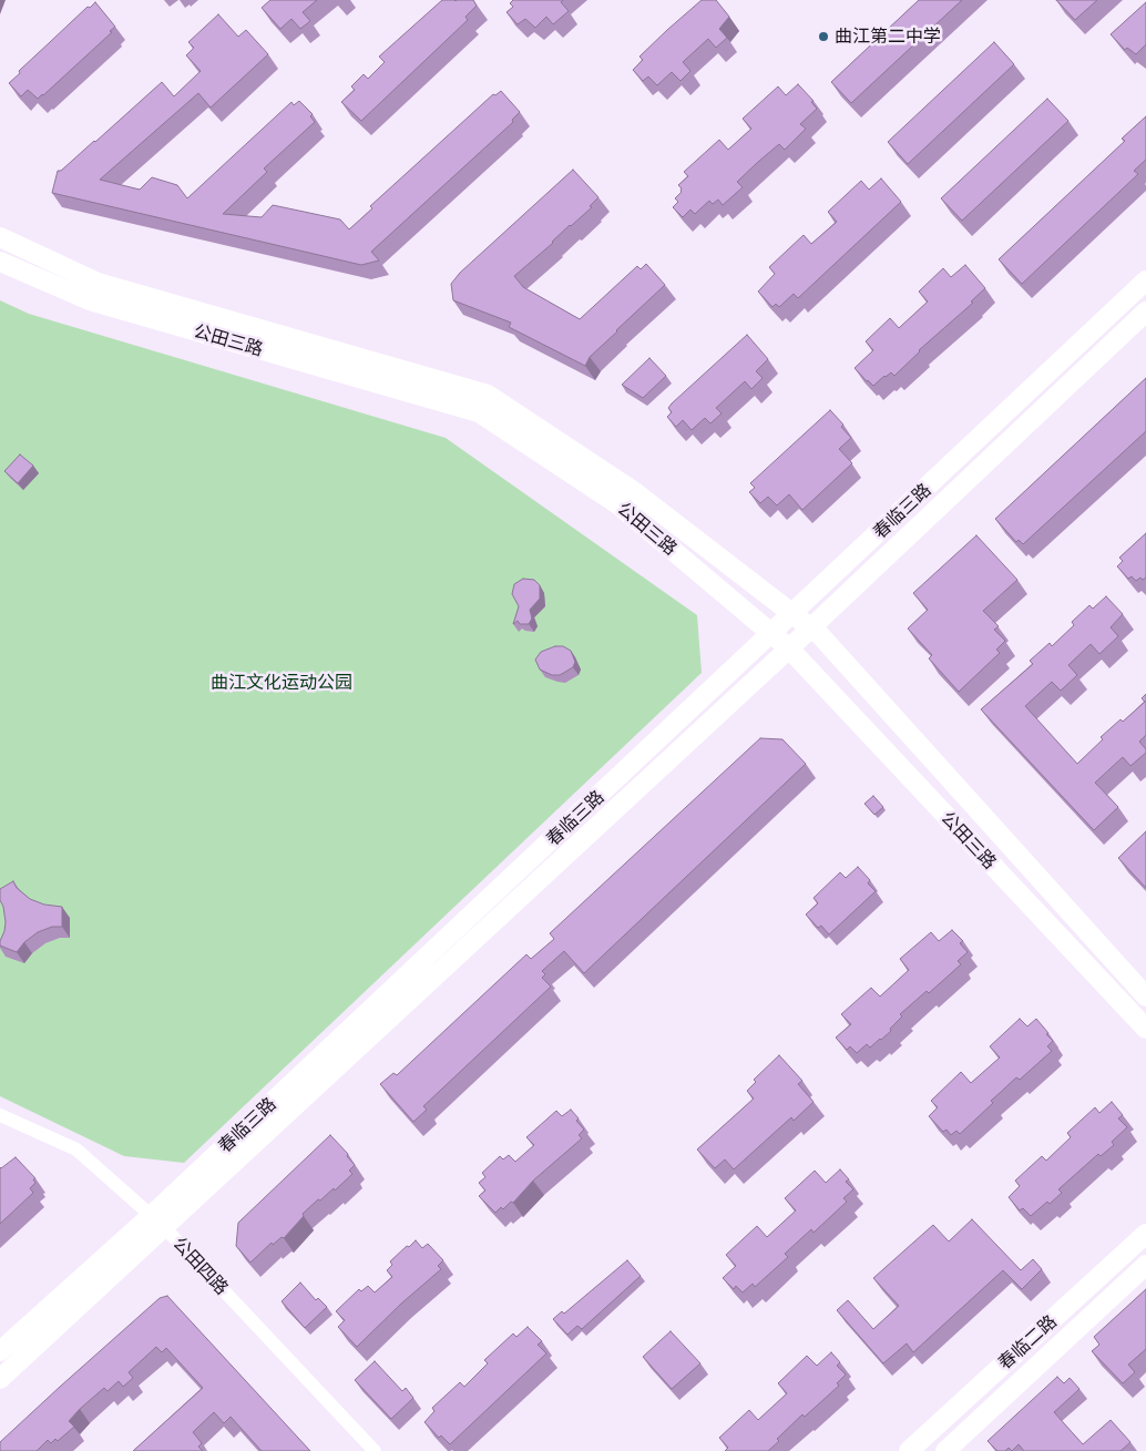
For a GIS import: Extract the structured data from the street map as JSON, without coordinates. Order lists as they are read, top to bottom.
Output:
{
  "streets": {
    "street": [
      "公田三路",
      "春临三路",
      "公田四路",
      "春临二路"
    ]
  },
  "crossings": [
    ["公田三路", "春临三路"],
    ["春临三路", "公田四路"]
  ],
  "parks": ["曲江文化运动公园"],
  "places": ["曲江第二中学"]
}
